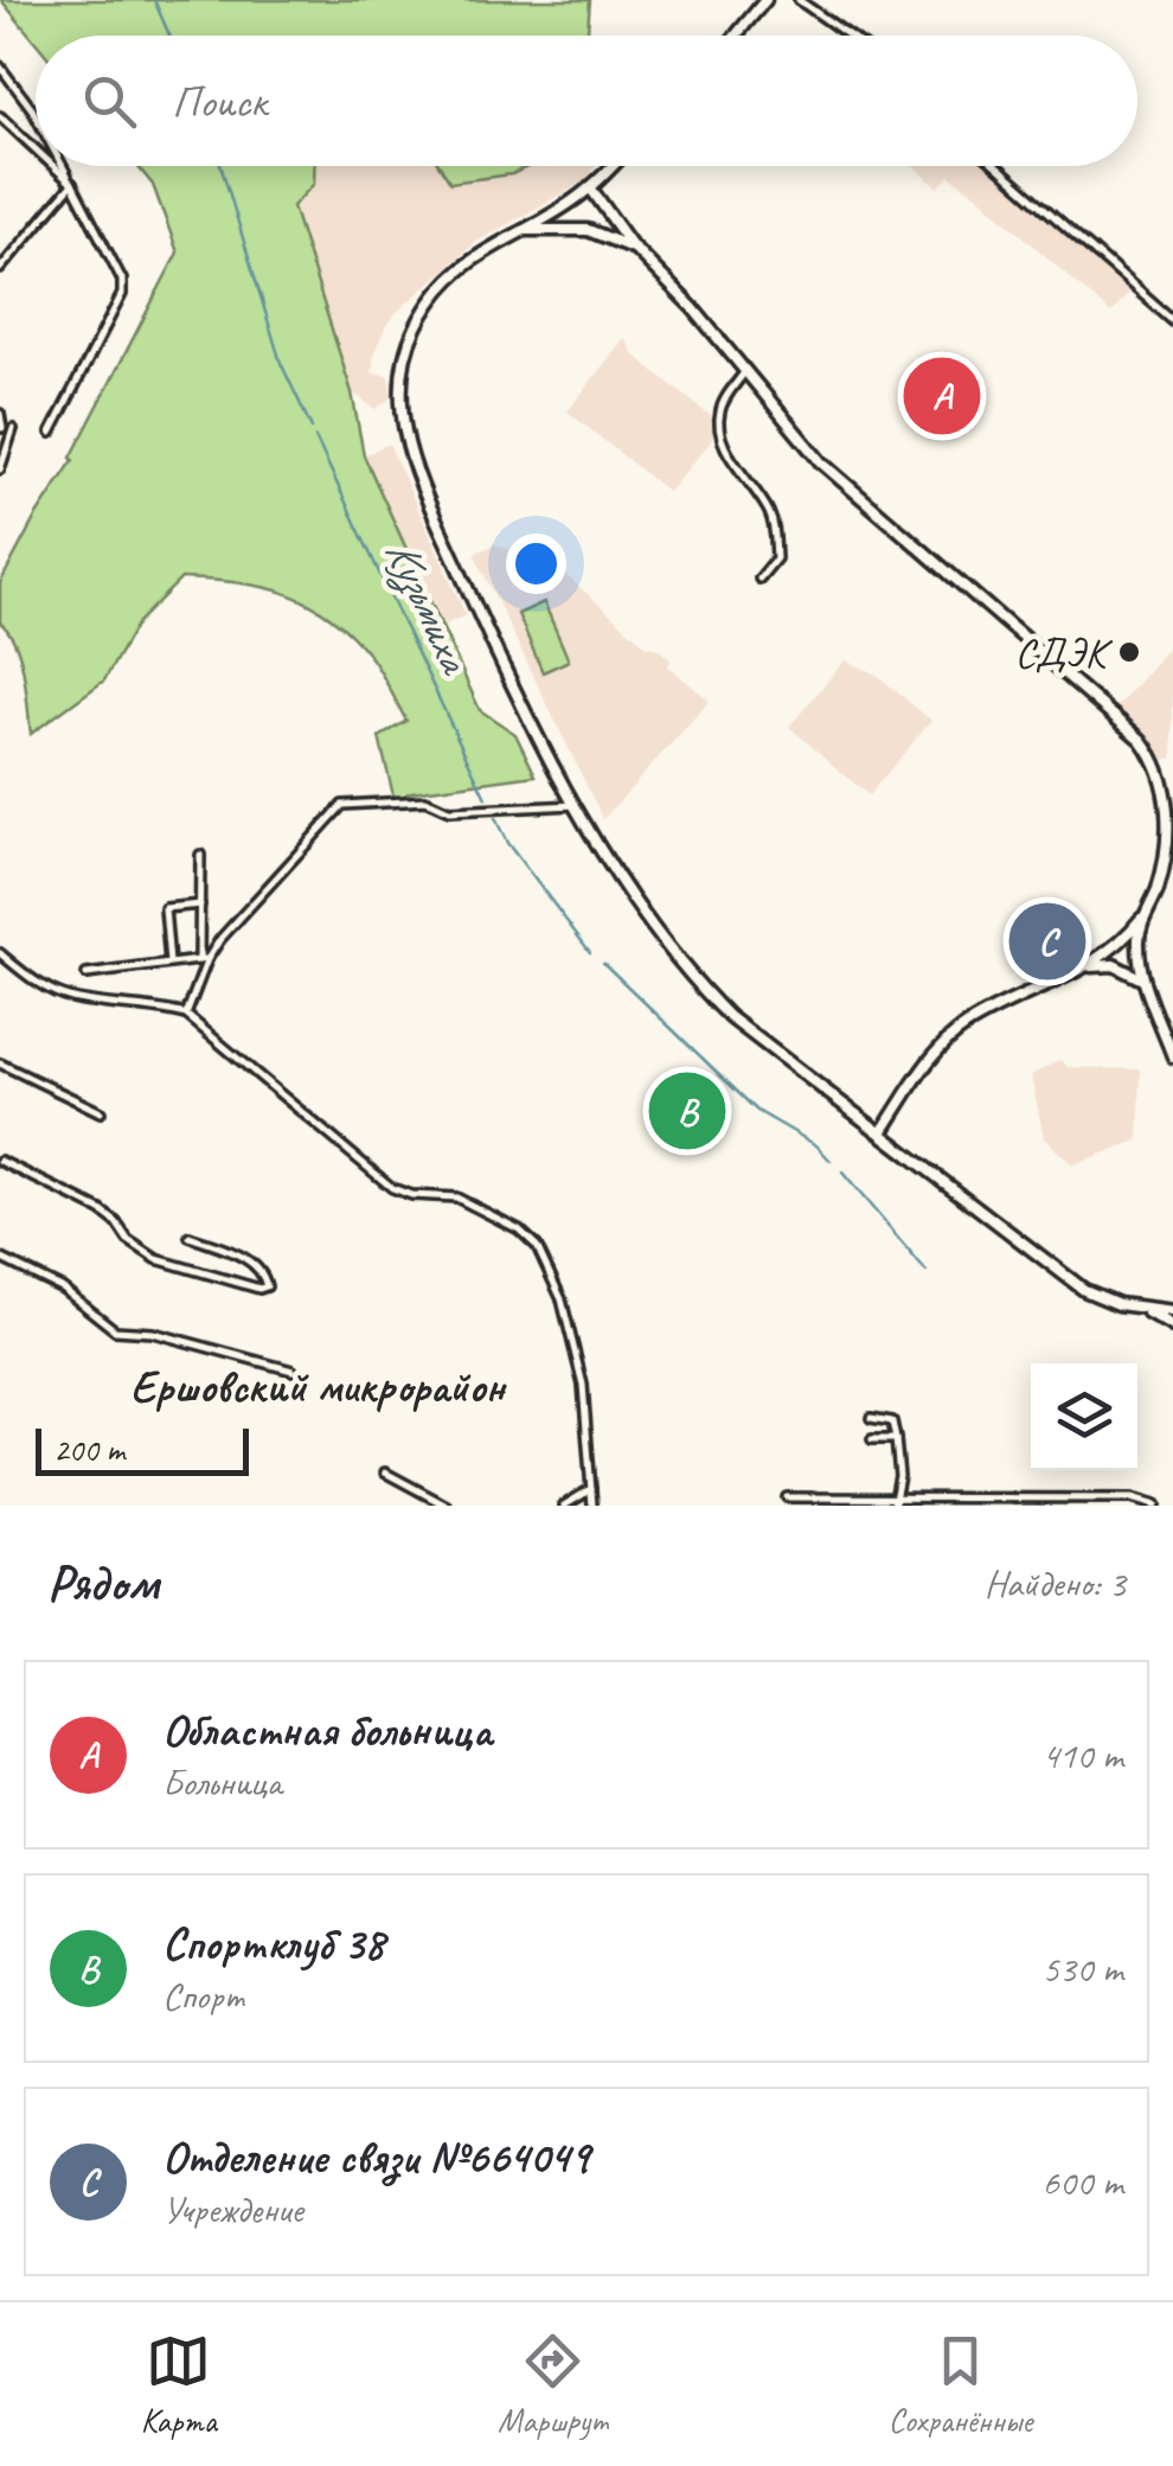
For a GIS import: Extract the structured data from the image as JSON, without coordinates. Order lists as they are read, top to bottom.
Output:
{
  "districts": ["Ершовский микрорайон"],
  "water": ["Кузьмиха"],
  "places": ["СДЭК"],
  "scale_bar": "200 m",
  "page": {
    "search": "Поиск",
    "pins": ["A", "C", "B"],
    "scale": "200 m",
    "heading": ["Рядом", "Найдено: 3"],
    "list": [
      {
        "mark": "A",
        "name": "Областная больница",
        "note": "Больница",
        "value": "410 m"
      },
      {
        "mark": "B",
        "name": "Спортклуб 38",
        "note": "Спорт",
        "value": "530 m"
      },
      {
        "mark": "C",
        "name": "Отделение связи №664049",
        "note": "Учреждение",
        "value": "600 m"
      }
    ],
    "nav": ["Карта", "Маршрут", "Сохранённые"]
  }
}
